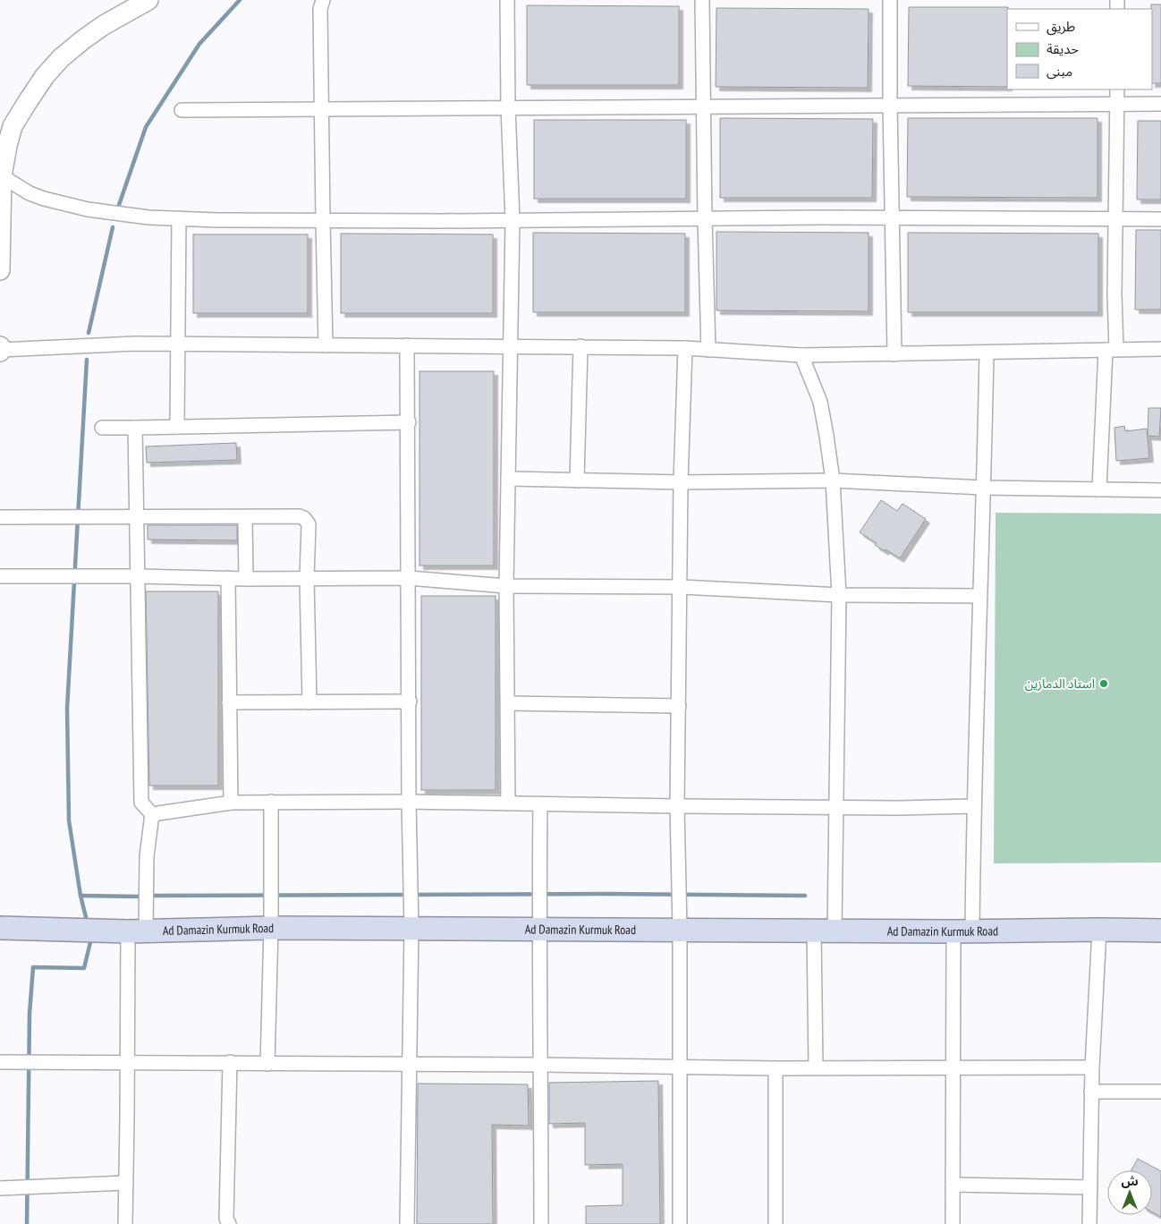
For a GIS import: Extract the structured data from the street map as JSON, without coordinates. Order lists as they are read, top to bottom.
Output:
{
  "streets": {
    "highway": ["Ad Damazin Kurmuk Road"]
  },
  "places": ["استاد الدمازين"],
  "legend": ["طريق", "حديقة", "مبنى"],
  "north": "top"
}
